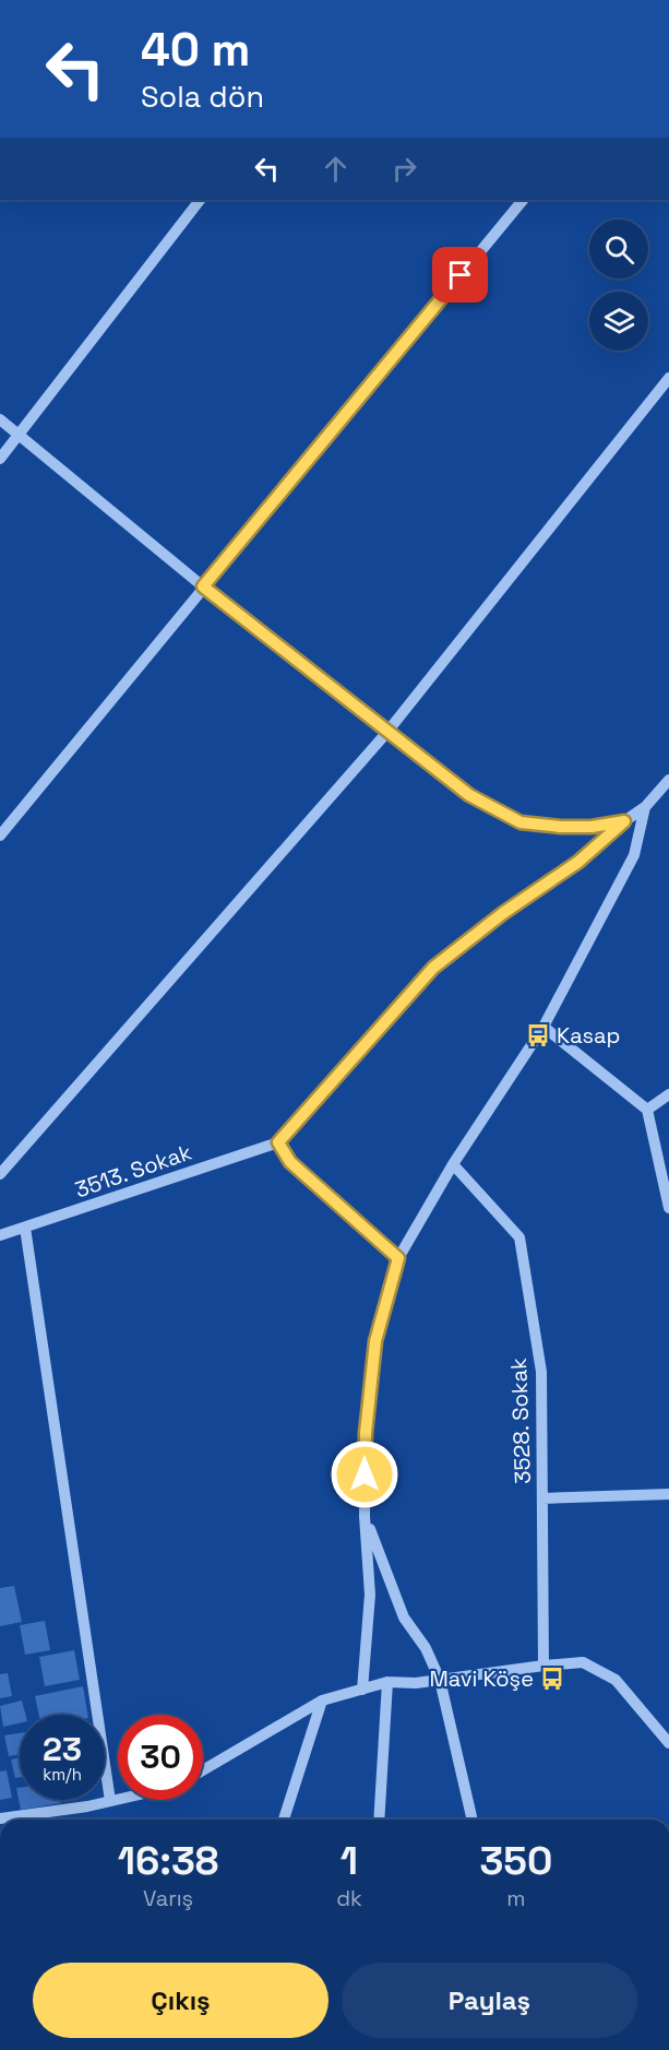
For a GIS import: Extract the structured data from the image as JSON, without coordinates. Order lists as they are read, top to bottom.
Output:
{
  "streets": {
    "street": ["3513. Sokak", "3528. Sokak"]
  },
  "places": {
    "bus stop": ["Kasap", "Mavi Köşe"]
  },
  "page": {
    "turn": ["40 m", "Sola dön"],
    "speed": "23 km/h",
    "limit": "30",
    "eta": [
      "16:38",
      "Varış",
      "1",
      "dk",
      "350",
      "m"
    ],
    "buttons": ["Çıkış", "Paylaş"]
  }
}
